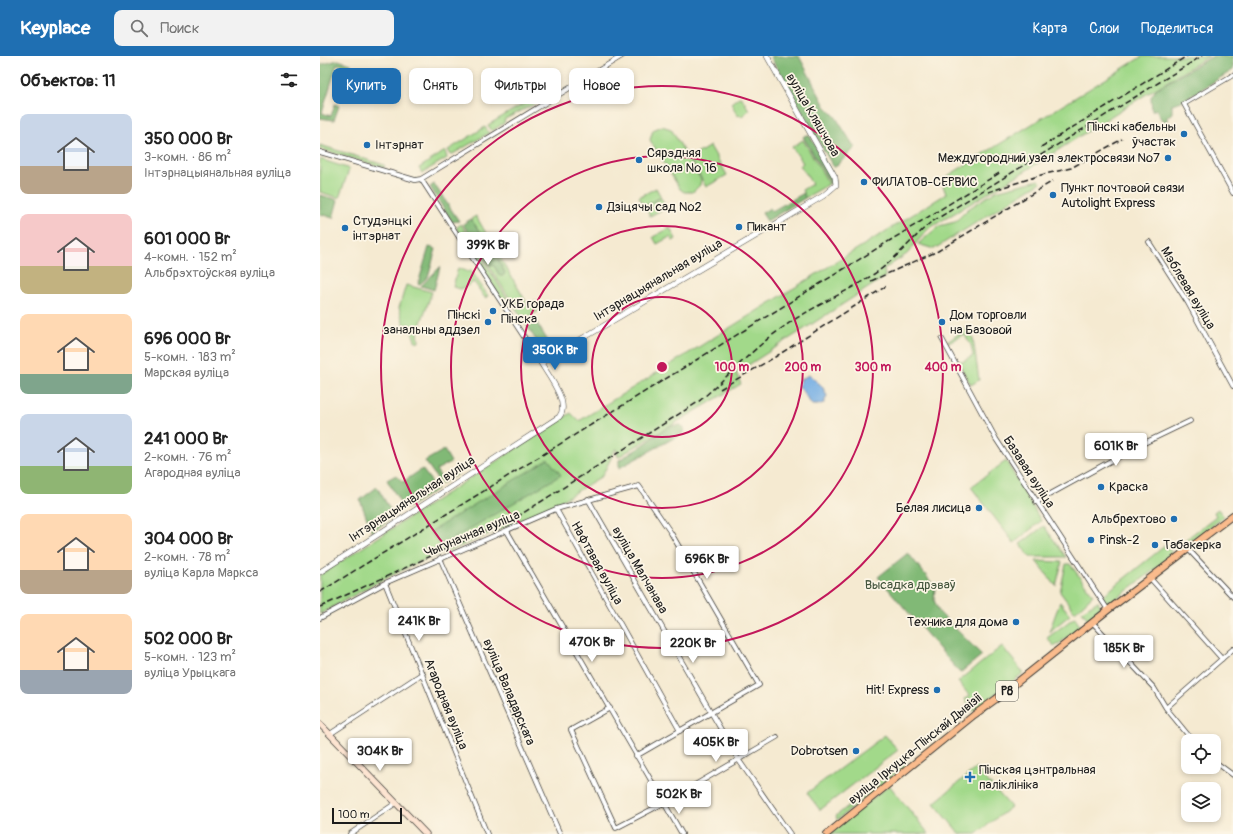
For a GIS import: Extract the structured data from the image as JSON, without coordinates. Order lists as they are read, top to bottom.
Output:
{
  "streets": {
    "main road": ["Р8", "вуліца Іркуцка-Пінскай Дывізіі"],
    "street": [
      "вуліца Кляшчова",
      "Інтэрнацыянальная вуліца",
      "Мэблевая вуліца",
      "Базавая вуліца",
      "Чыгуначная вуліца",
      "Нафтавая вуліца",
      "вуліца Малчанава",
      "вуліца Валадарскага",
      "Агародная вуліца"
    ]
  },
  "crossings": [
    ["вуліца Кляшчова", "Інтэрнацыянальная вуліца"],
    ["Базавая вуліца", "вуліца Іркуцка-Пінскай Дывізіі"],
    ["Чыгуначная вуліца", "Нафтавая вуліца"],
    ["Чыгуначная вуліца", "вуліца Малчанава"],
    ["Чыгуначная вуліца", "вуліца Валадарскага"],
    ["Чыгуначная вуліца", "Агародная вуліца"]
  ],
  "parks": ["Высадка дрэваў"],
  "places": {
    "other": [
      "Пінскі кабельны ўчастак",
      "Інтэрнат",
      "Междугородний узел электросвязи №7",
      "Сярэдняя школа № 16",
      "ФИЛАТОВ-СЕРВИС",
      "Пункт почтовой связи Autolight Express",
      "Дзіцячы сад №2",
      "Пикант",
      "Студэнцкі інтэрнат",
      "УКБ горада Пінска",
      "Пінскі занальны аддзел",
      "Дом торговли на Базовой",
      "Краска",
      "Белая лисица",
      "Альбрехтово",
      "Pinsk-2",
      "Табакерка",
      "Техника для дома",
      "Hit! Express",
      "Dobrotsen"
    ],
    "health": ["Пінская цэнтральная паліклініка"]
  },
  "scale_bar": "100 m",
  "page": {
    "header": "Keyplace",
    "search": "Поиск",
    "nav": ["Карта", "Слои", "Поделиться"],
    "heading": "Объектов: 11",
    "chip": [
      "Купить",
      "Снять",
      "Фильтры",
      "Новое"
    ],
    "list": [
      {
        "name": "350 000 Br",
        "note": "3-комн. · 86 m² · Інтэрнацыянальная вуліца"
      },
      {
        "name": "601 000 Br",
        "note": "4-комн. · 152 m² · Альбрэхтоўская вуліца"
      },
      {
        "name": "696 000 Br",
        "note": "5-комн. · 183 m² · Марская вуліца"
      },
      {
        "name": "241 000 Br",
        "note": "2-комн. · 76 m² · Агародная вуліца"
      },
      {
        "name": "304 000 Br",
        "note": "2-комн. · 78 m² · вуліца Карла Маркса"
      },
      {
        "name": "502 000 Br",
        "note": "5-комн. · 123 m² · вуліца Урыцкага"
      }
    ],
    "price": [
      "399K Br",
      "350K Br",
      "601K Br",
      "696K Br",
      "241K Br",
      "470K Br",
      "220K Br",
      "185K Br",
      "405K Br",
      "304K Br",
      "502K Br"
    ],
    "scale": "100 m"
  },
  "rings": [
    "100 m",
    "200 m",
    "300 m",
    "400 m"
  ]
}
